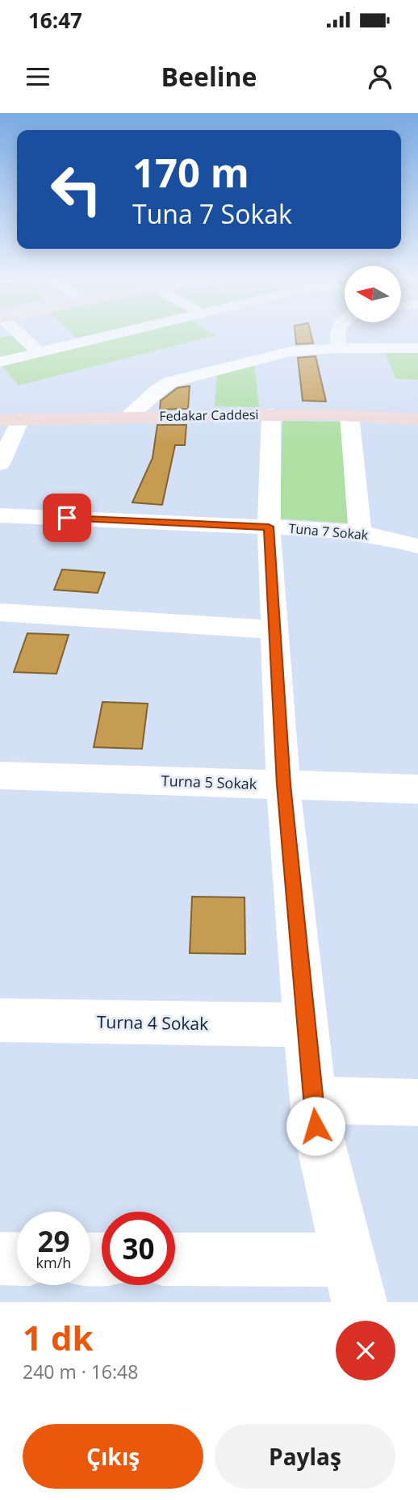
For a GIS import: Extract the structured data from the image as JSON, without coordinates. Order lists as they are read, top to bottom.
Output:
{
  "streets": {
    "main road": ["Fedakar Caddesi"],
    "street": ["Tuna 7 Sokak", "Turna 5 Sokak", "Turna 4 Sokak"]
  },
  "north": "left",
  "page": {
    "status": "16:47",
    "header": "Beeline",
    "turn": ["170 m", "Tuna 7 Sokak"],
    "speed": "29 km/h",
    "limit": "30",
    "heading": ["1 dk", "240 m · 16:48"],
    "buttons": ["Çıkış", "Paylaş"]
  }
}
